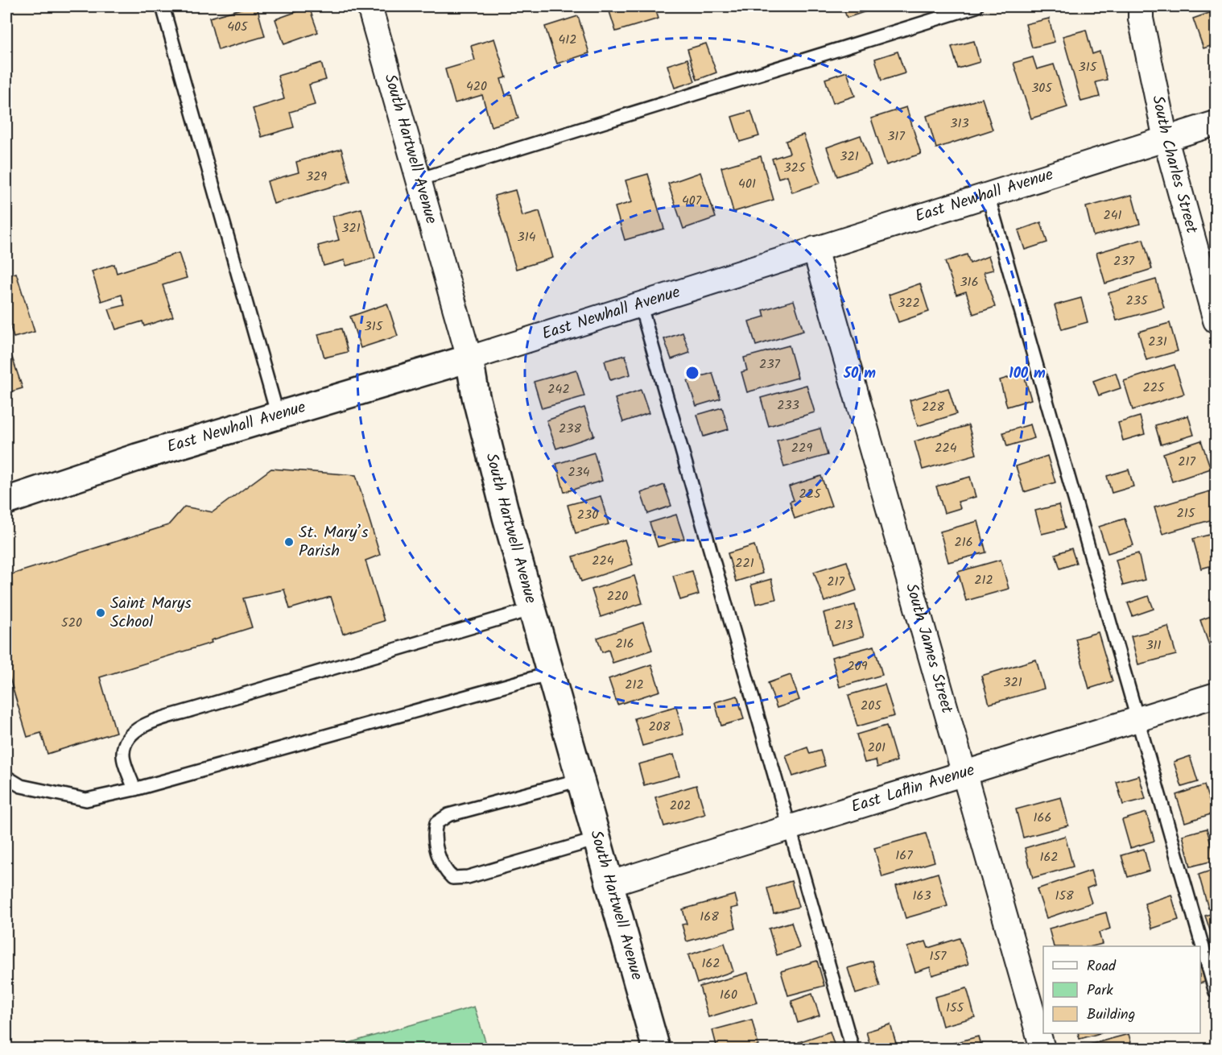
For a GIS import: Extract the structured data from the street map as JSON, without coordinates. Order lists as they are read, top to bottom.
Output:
{
  "streets": {
    "street": [
      "South Hartwell Avenue",
      "South Charles Street",
      "East Newhall Avenue",
      "South James Street",
      "East Laflin Avenue"
    ]
  },
  "crossings": [
    ["South Hartwell Avenue", "East Newhall Avenue"],
    ["South Hartwell Avenue", "East Laflin Avenue"],
    ["South Charles Street", "East Newhall Avenue"],
    ["East Newhall Avenue", "South James Street"],
    ["South James Street", "East Laflin Avenue"]
  ],
  "places": ["St. Mary’s Parish", "Saint Marys School"],
  "house_numbers": [
    "405",
    "412",
    "315",
    "420",
    "305",
    "313",
    "317",
    "321",
    "325",
    "329",
    "401",
    "407",
    "241",
    "321",
    "314",
    "237",
    "316",
    "235",
    "322",
    "315",
    "231",
    "237",
    "225",
    "242",
    "233",
    "228",
    "238",
    "229",
    "224",
    "217",
    "234",
    "225",
    "215",
    "230",
    "216",
    "224",
    "221",
    "212",
    "217",
    "220",
    "520",
    "213",
    "216",
    "311",
    "209",
    "321",
    "212",
    "205",
    "208",
    "201",
    "202",
    "166",
    "167",
    "162",
    "163",
    "158",
    "168",
    "157",
    "162",
    "160",
    "155"
  ],
  "legend": ["Road", "Park", "Building"],
  "rings": ["50 m", "100 m"]
}
